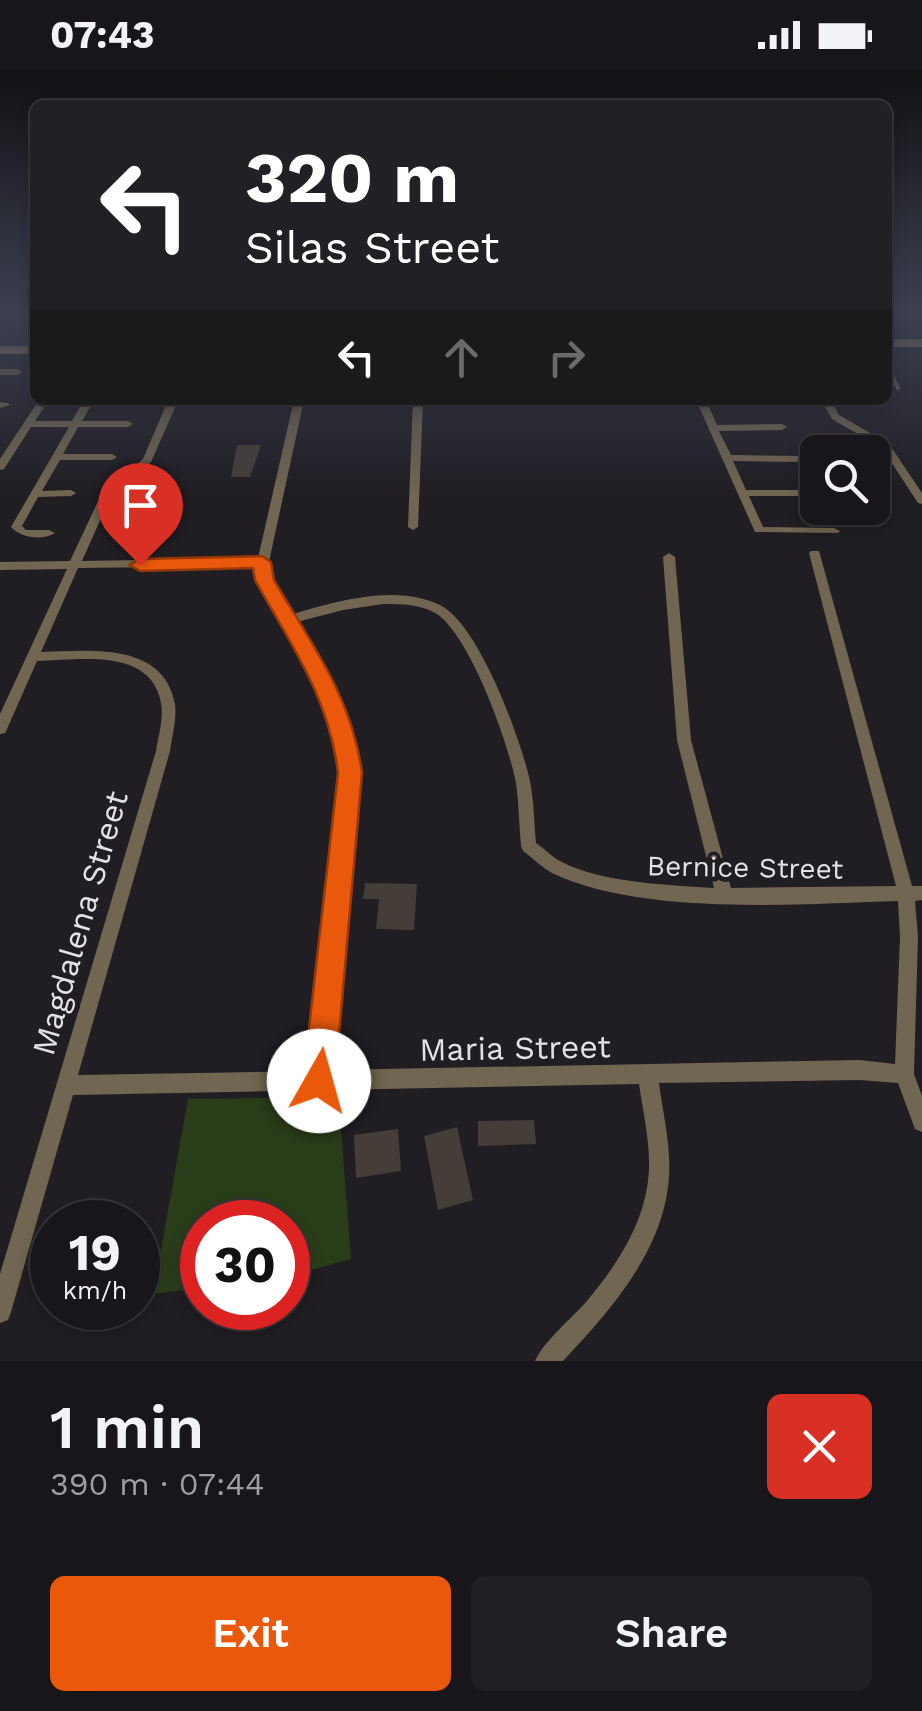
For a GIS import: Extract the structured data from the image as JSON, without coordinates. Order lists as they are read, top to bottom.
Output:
{
  "streets": {
    "street": ["Bernice Street", "Magdalena Street", "Maria Street"]
  },
  "crossings": [
    ["Magdalena Street", "Maria Street"]
  ],
  "page": {
    "status": "07:43",
    "turn": ["320 m", "Silas Street"],
    "speed": "19 km/h",
    "limit": "30",
    "heading": ["1 min", "390 m · 07:44"],
    "buttons": ["Exit", "Share"]
  }
}
